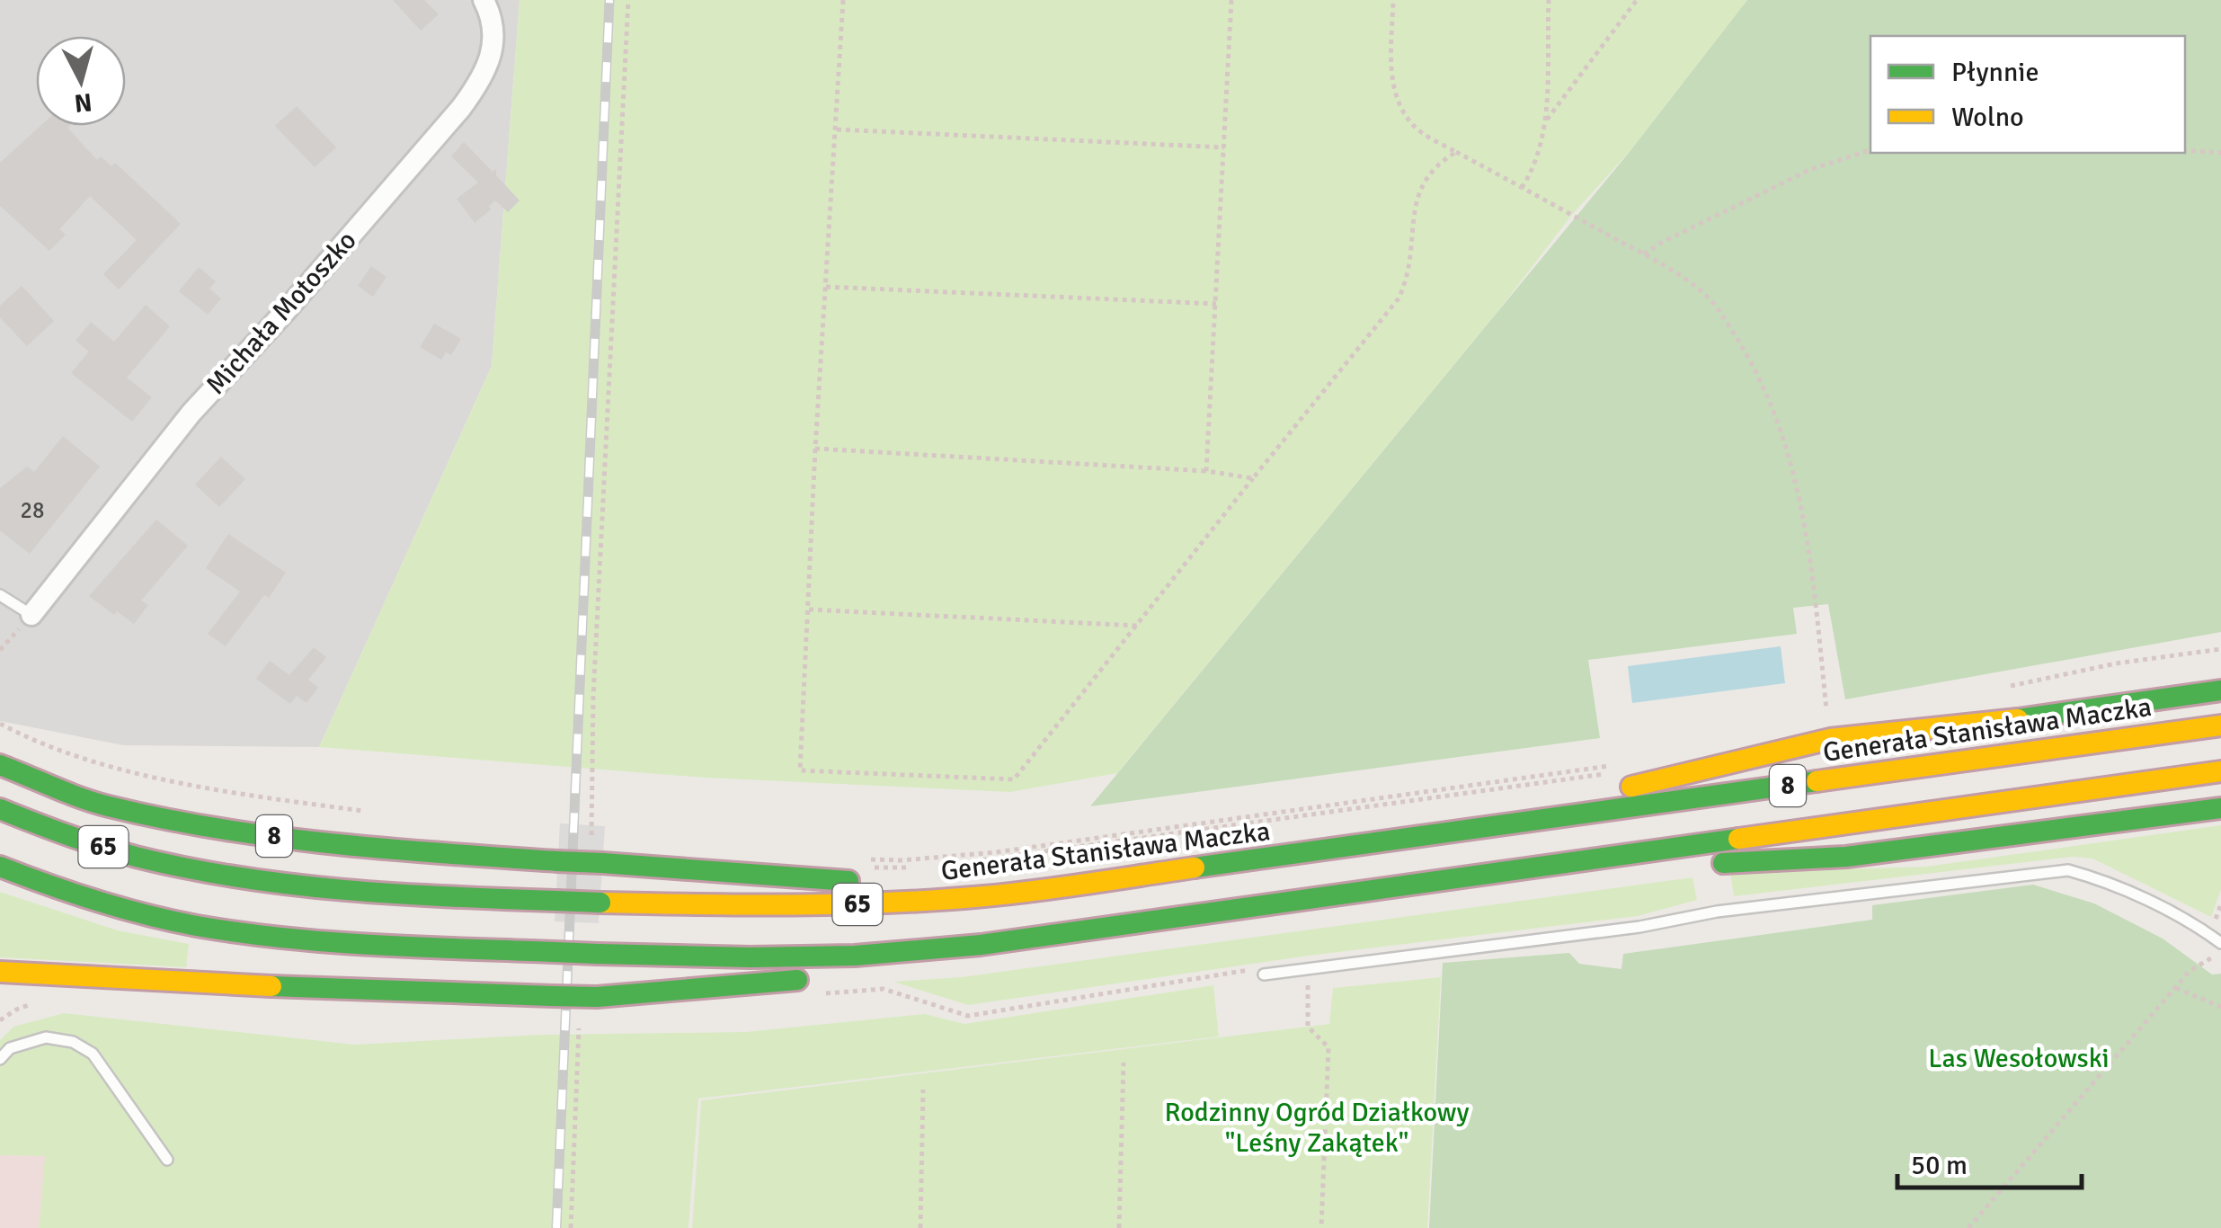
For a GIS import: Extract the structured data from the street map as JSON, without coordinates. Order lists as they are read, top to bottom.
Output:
{
  "streets": {
    "highway": ["Generała Stanisława Maczka", "8", "65"],
    "street": ["Michała Motoszko"]
  },
  "crossings": [
    ["Generała Stanisława Maczka", "8"],
    ["8", "65"]
  ],
  "parks": ["Las Wesołowski", "Rodzinny Ogród Działkowy \"Leśny Zakątek\""],
  "house_numbers": ["28"],
  "legend": ["Płynnie", "Wolno"],
  "scale_bar": "50 m",
  "north": "bottom"
}
